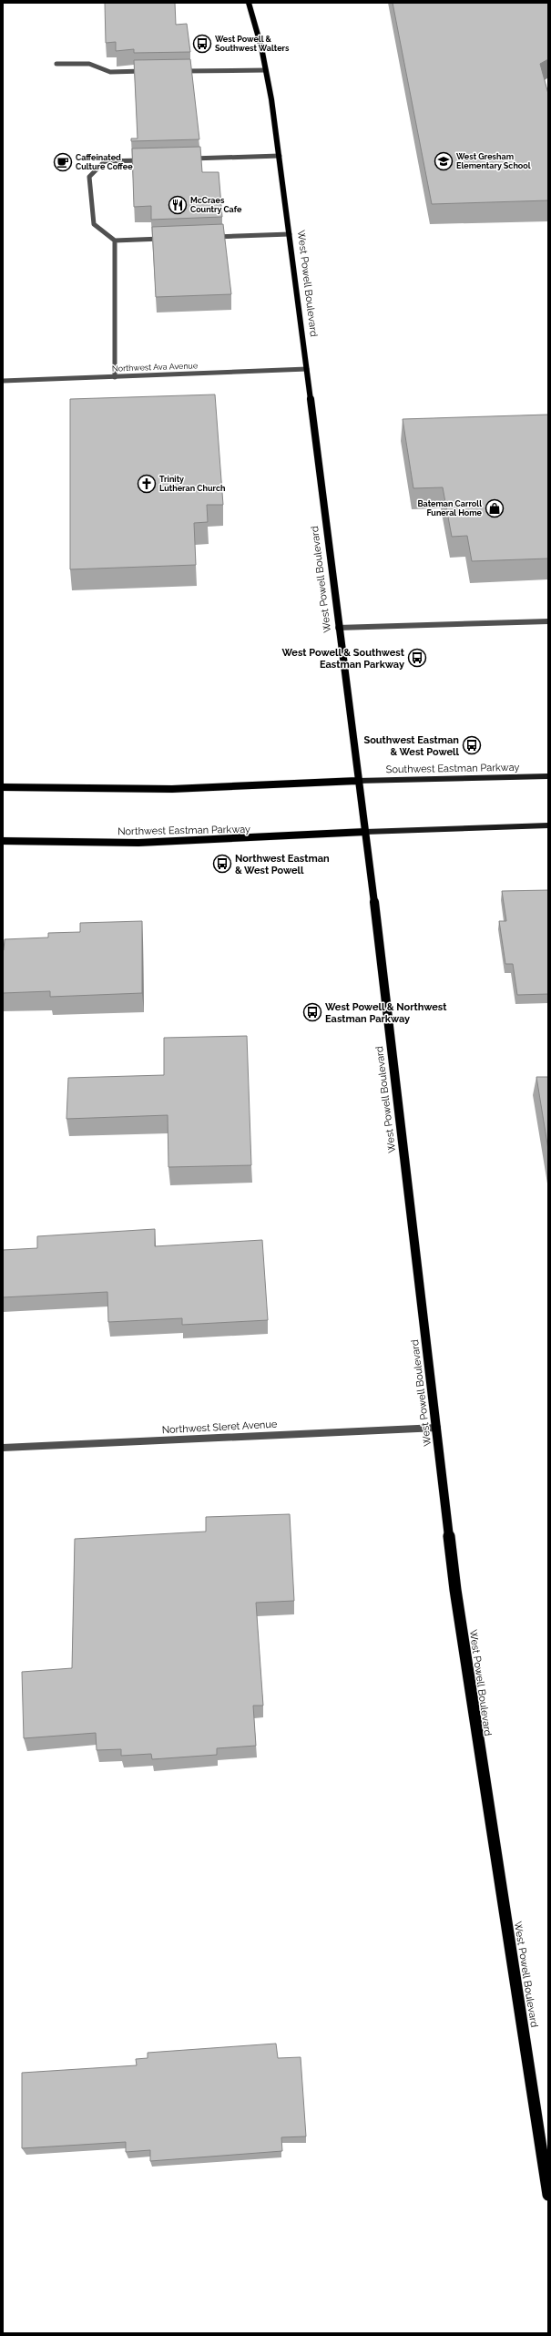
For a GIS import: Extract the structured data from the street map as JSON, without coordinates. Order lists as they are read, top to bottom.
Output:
{
  "streets": {
    "main road": ["West Powell Boulevard", "Southwest Eastman Parkway", "Northwest Eastman Parkway"],
    "street": ["Northwest Ava Avenue", "Northwest Sleret Avenue"]
  },
  "crossings": [
    ["West Powell Boulevard", "Northwest Ava Avenue"],
    ["West Powell Boulevard", "Southwest Eastman Parkway"],
    ["West Powell Boulevard", "Northwest Eastman Parkway"],
    ["West Powell Boulevard", "Northwest Sleret Avenue"]
  ],
  "places": {
    "bus stop": [
      "West Powell & Southwest Walters",
      "West Powell & Southwest Eastman Parkway",
      "Southwest Eastman & West Powell",
      "Northwest Eastman & West Powell",
      "West Powell & Northwest Eastman Parkway"
    ],
    "school or university": ["West Gresham Elementary School"],
    "cafe": ["Caffeinated Culture Coffee"],
    "restaurant": ["McCraes Country Cafe"],
    "church": ["Trinity Lutheran Church"],
    "shop": ["Bateman Carroll Funeral Home"]
  }
}
